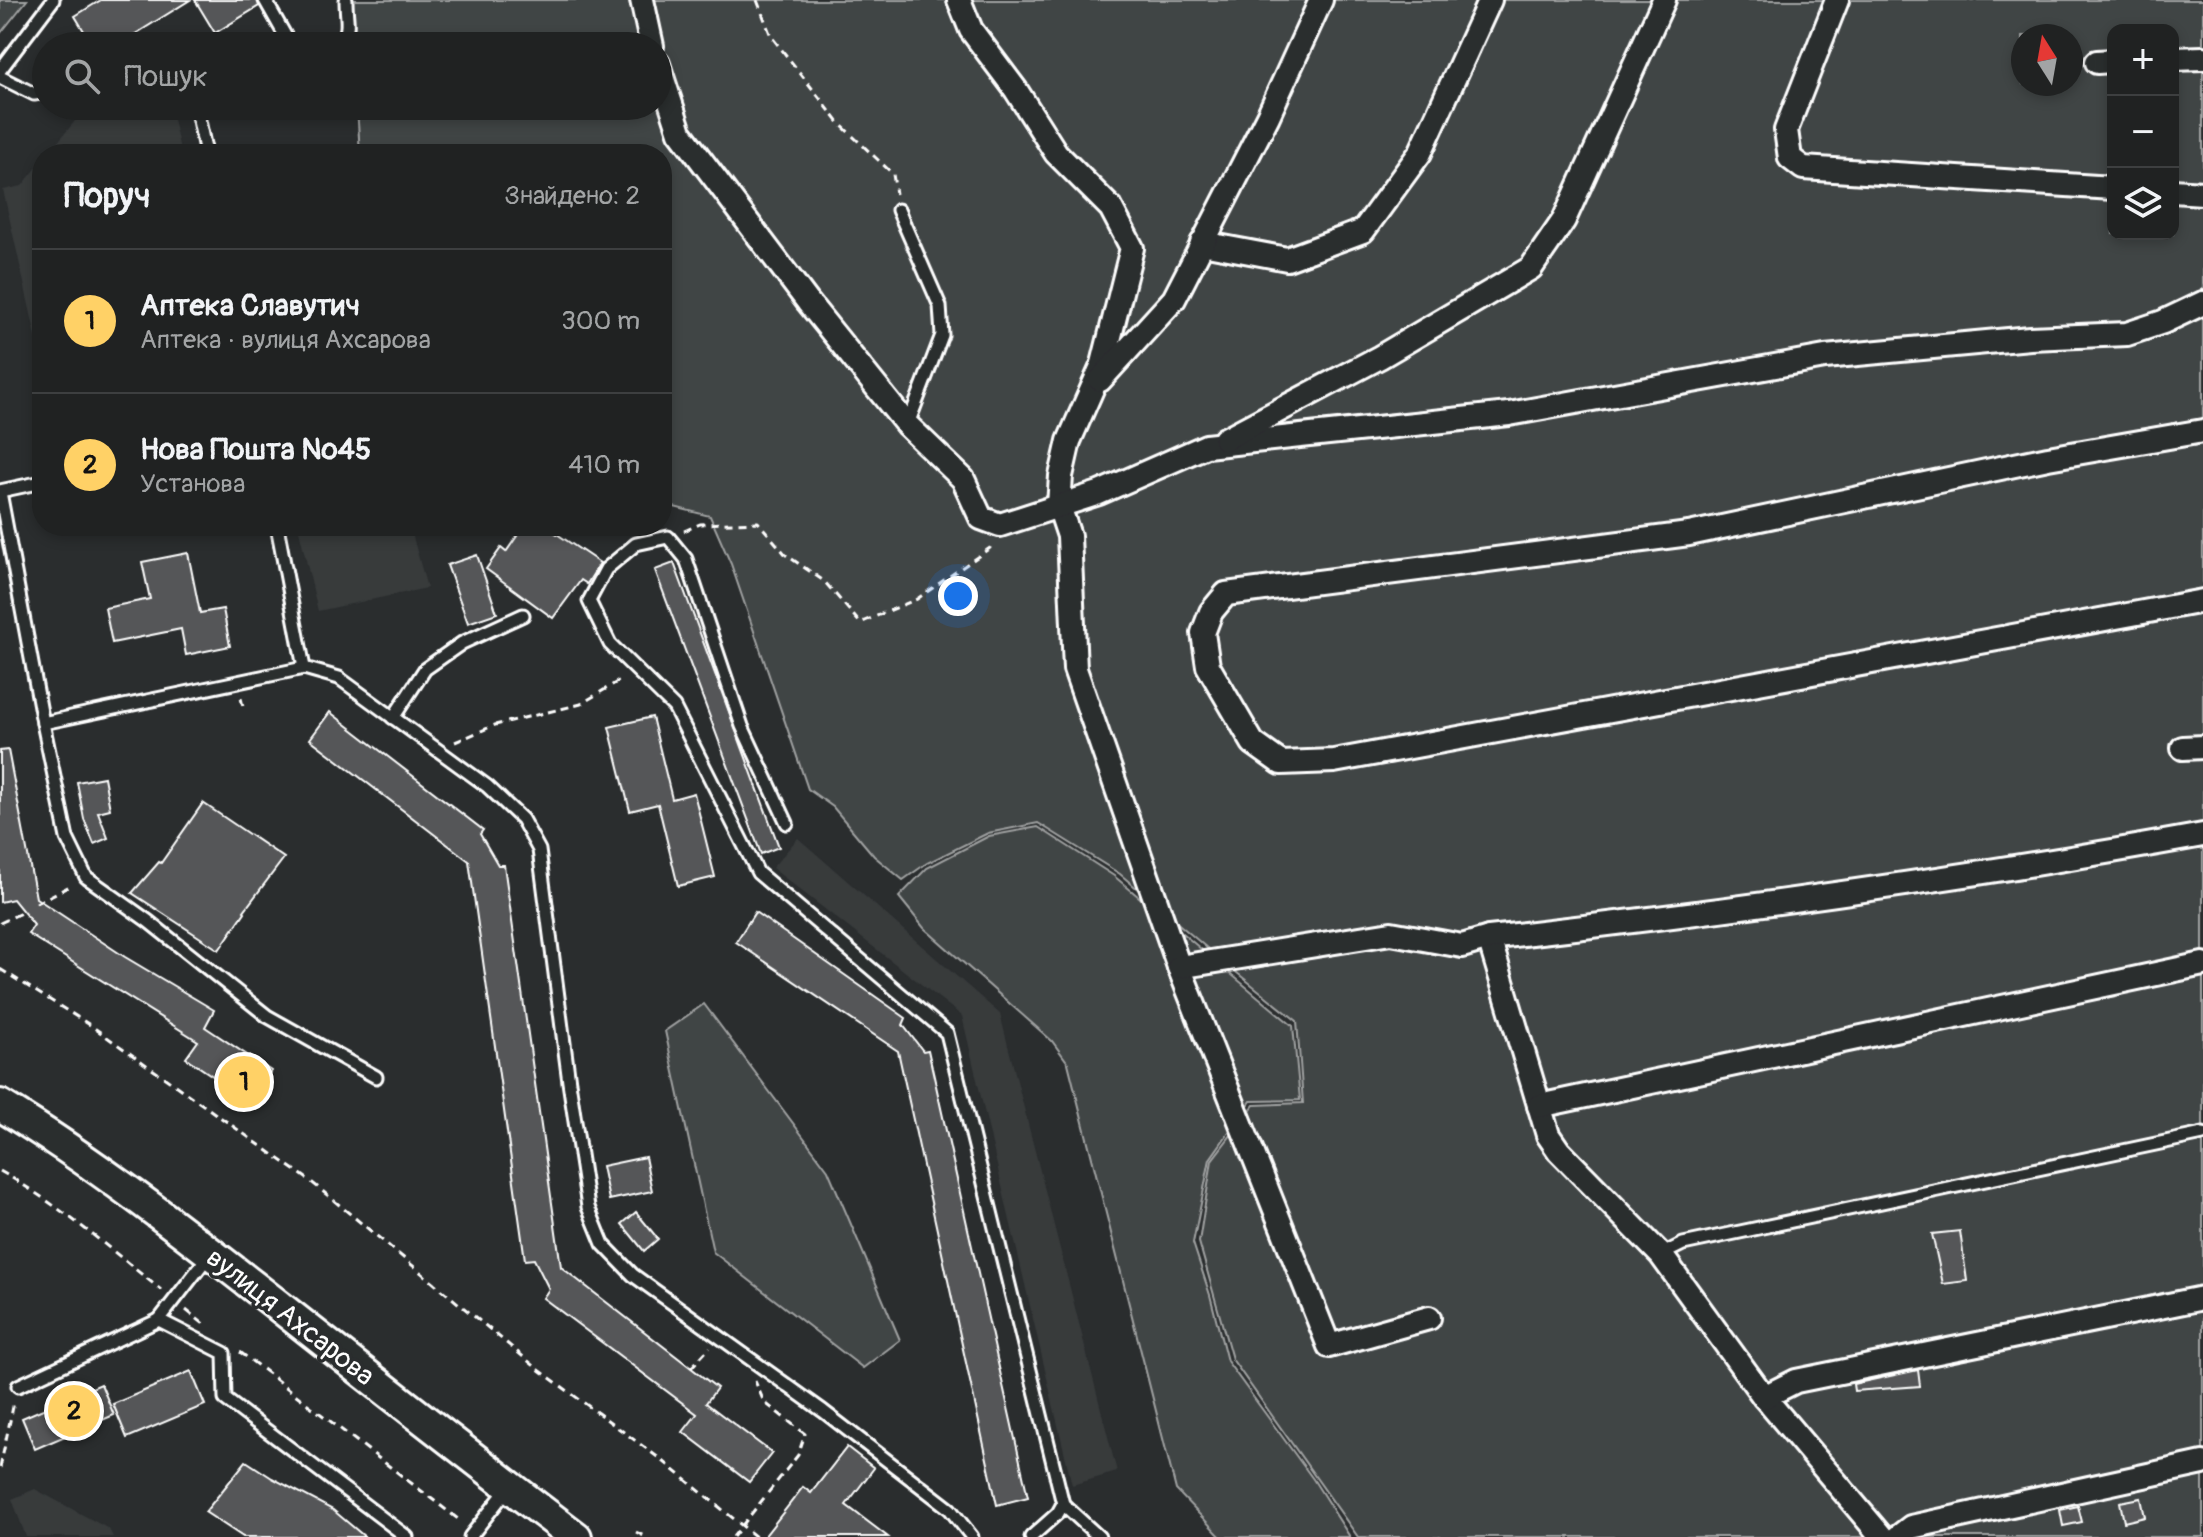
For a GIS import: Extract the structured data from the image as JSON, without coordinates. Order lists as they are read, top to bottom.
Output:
{
  "streets": {
    "main road": ["вулиця Ахсарова"]
  },
  "north": "top",
  "page": {
    "map_buttons": ["+", "−"],
    "search": "Пошук",
    "heading": ["Поруч", "Знайдено: 2"],
    "list": [
      {
        "mark": "1",
        "name": "Аптека Славутич",
        "note": "Аптека · вулиця Ахсарова",
        "value": "300 m"
      },
      {
        "mark": "2",
        "name": "Нова Пошта №45",
        "note": "Установа",
        "value": "410 m"
      }
    ],
    "pins": ["1", "2"]
  }
}
